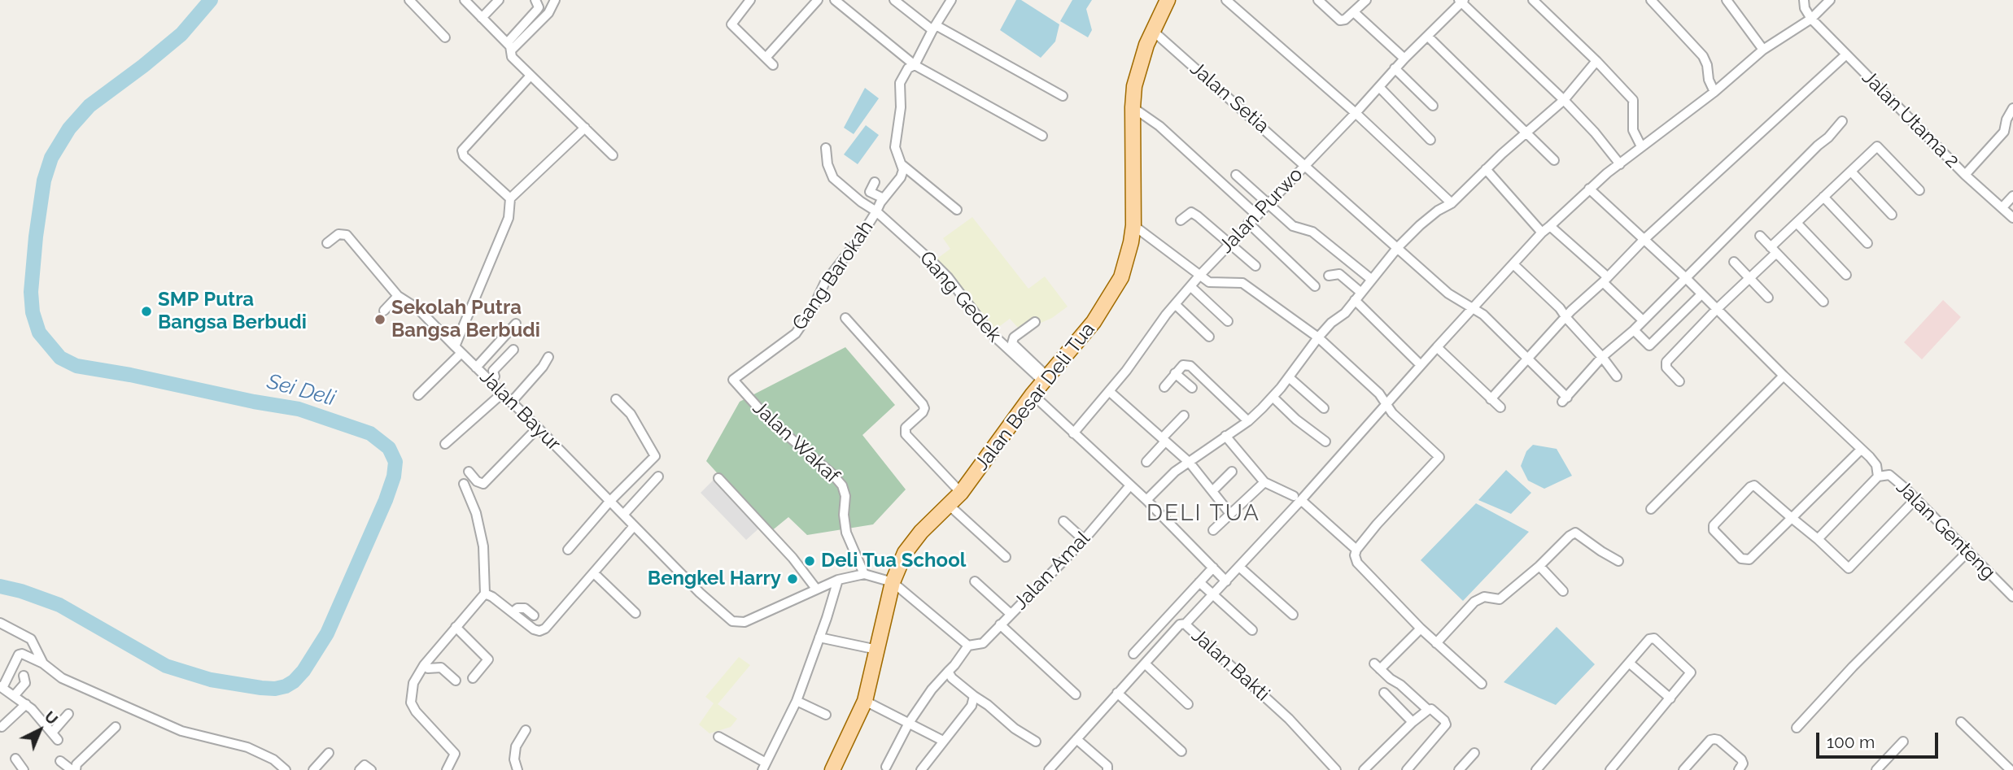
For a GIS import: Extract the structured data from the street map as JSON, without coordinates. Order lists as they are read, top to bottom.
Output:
{
  "streets": {
    "main road": ["Jalan Besar Deli Tua"],
    "street": [
      "Jalan Setia",
      "Jalan Utama 2",
      "Jalan Purwo",
      "Gang Barokah",
      "Gang Gedek",
      "Jalan Bayur",
      "Jalan Wakaf",
      "Jalan Genteng",
      "Jalan Amal",
      "Jalan Bakti"
    ]
  },
  "crossings": [
    ["Jalan Setia", "Jalan Purwo"],
    ["Jalan Setia", "Jalan Besar Deli Tua"],
    ["Jalan Setia", "Jalan Bakti"],
    ["Jalan Utama 2", "Jalan Bakti"],
    ["Gang Barokah", "Gang Gedek"],
    ["Gang Barokah", "Jalan Wakaf"],
    ["Gang Gedek", "Jalan Besar Deli Tua"],
    ["Jalan Besar Deli Tua", "Jalan Bayur"],
    ["Jalan Bayur", "Jalan Wakaf"],
    ["Jalan Genteng", "Jalan Bakti"]
  ],
  "districts": ["DELI TUA"],
  "water": ["Sei Deli"],
  "places": [
    "SMP Putra Bangsa Berbudi",
    "Sekolah Putra Bangsa Berbudi",
    "Deli Tua School",
    "Bengkel Harry"
  ],
  "scale_bar": "100 m",
  "north": "top right"
}
